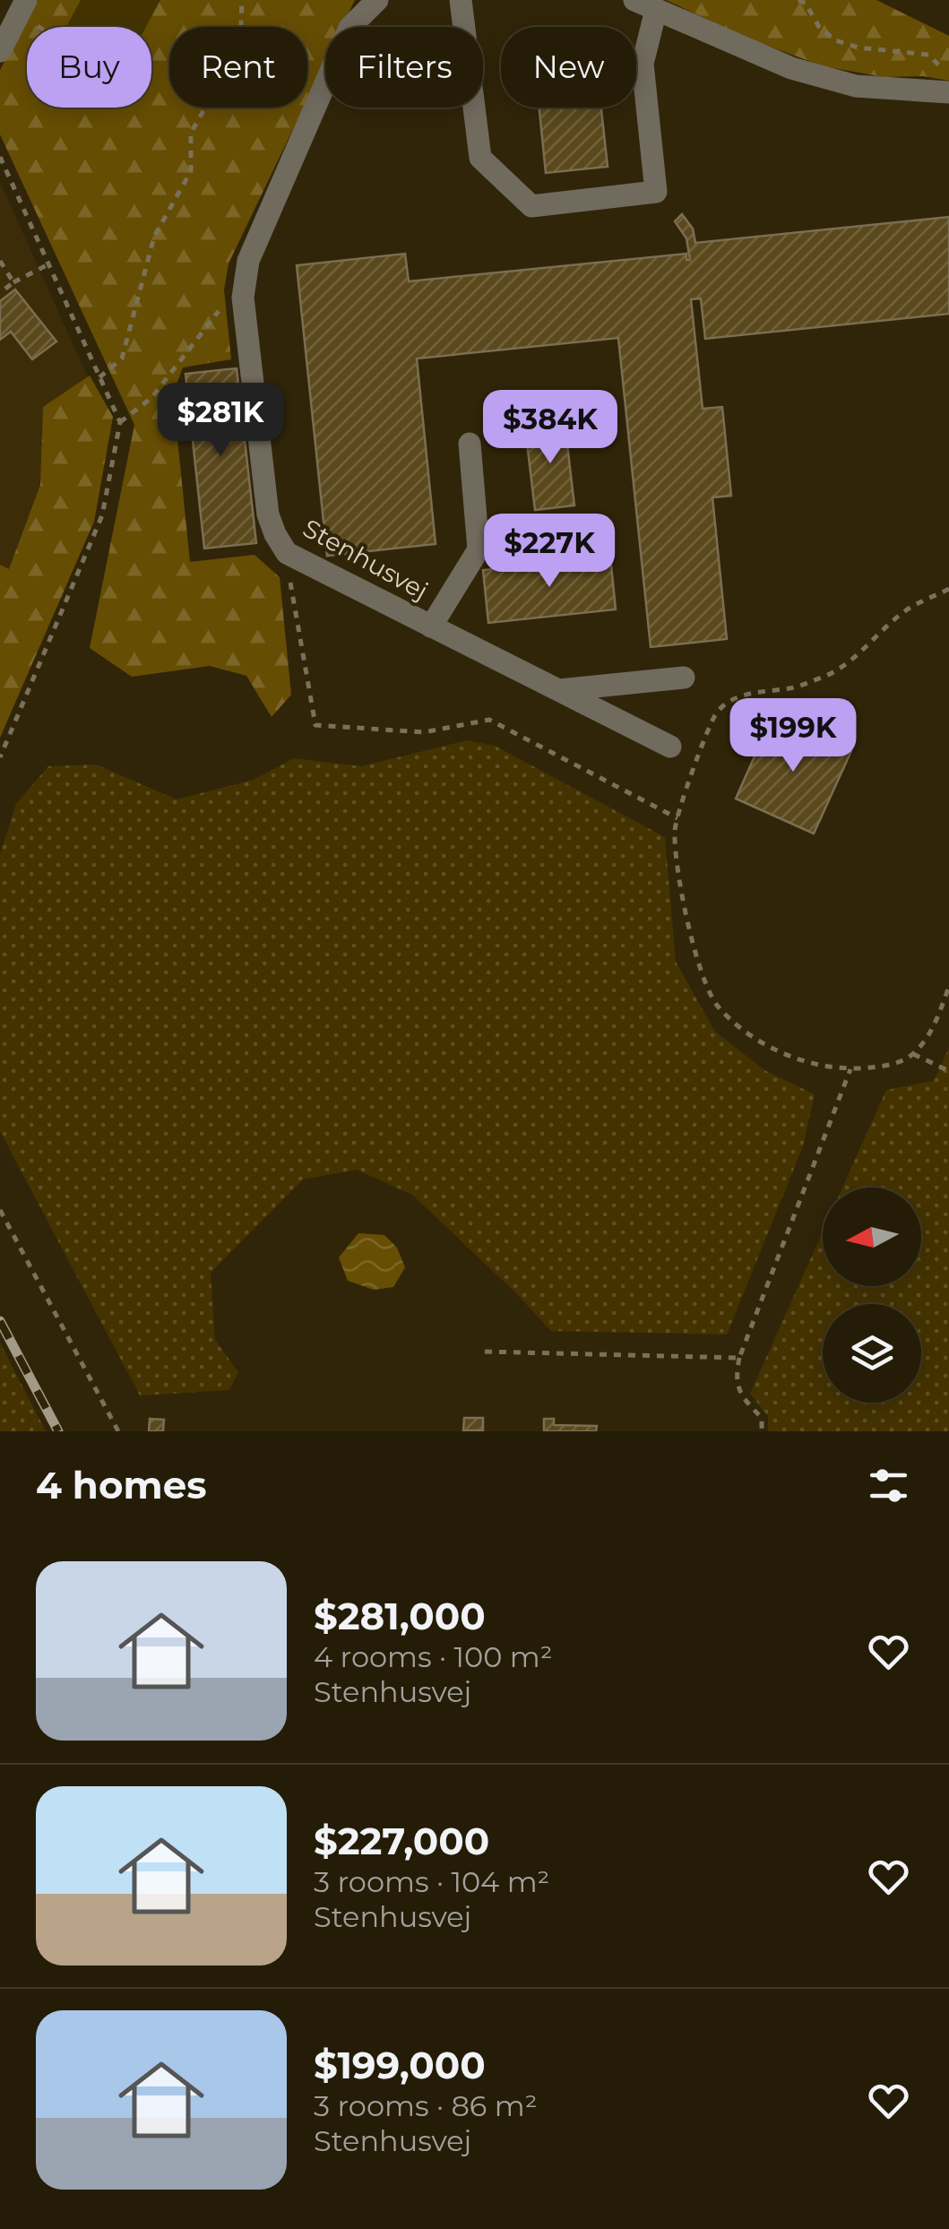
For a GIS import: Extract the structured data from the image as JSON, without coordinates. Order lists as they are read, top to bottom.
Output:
{
  "streets": {
    "street": ["Stenhusvej"]
  },
  "north": "left",
  "page": {
    "chip": [
      "Buy",
      "Rent",
      "Filters",
      "New"
    ],
    "price": [
      "$281K",
      "$384K",
      "$227K",
      "$199K"
    ],
    "heading": "4 homes",
    "list": [
      {
        "name": "$281,000",
        "note": "4 rooms · 100 m² · Stenhusvej"
      },
      {
        "name": "$227,000",
        "note": "3 rooms · 104 m² · Stenhusvej"
      },
      {
        "name": "$199,000",
        "note": "3 rooms · 86 m² · Stenhusvej"
      }
    ]
  }
}
